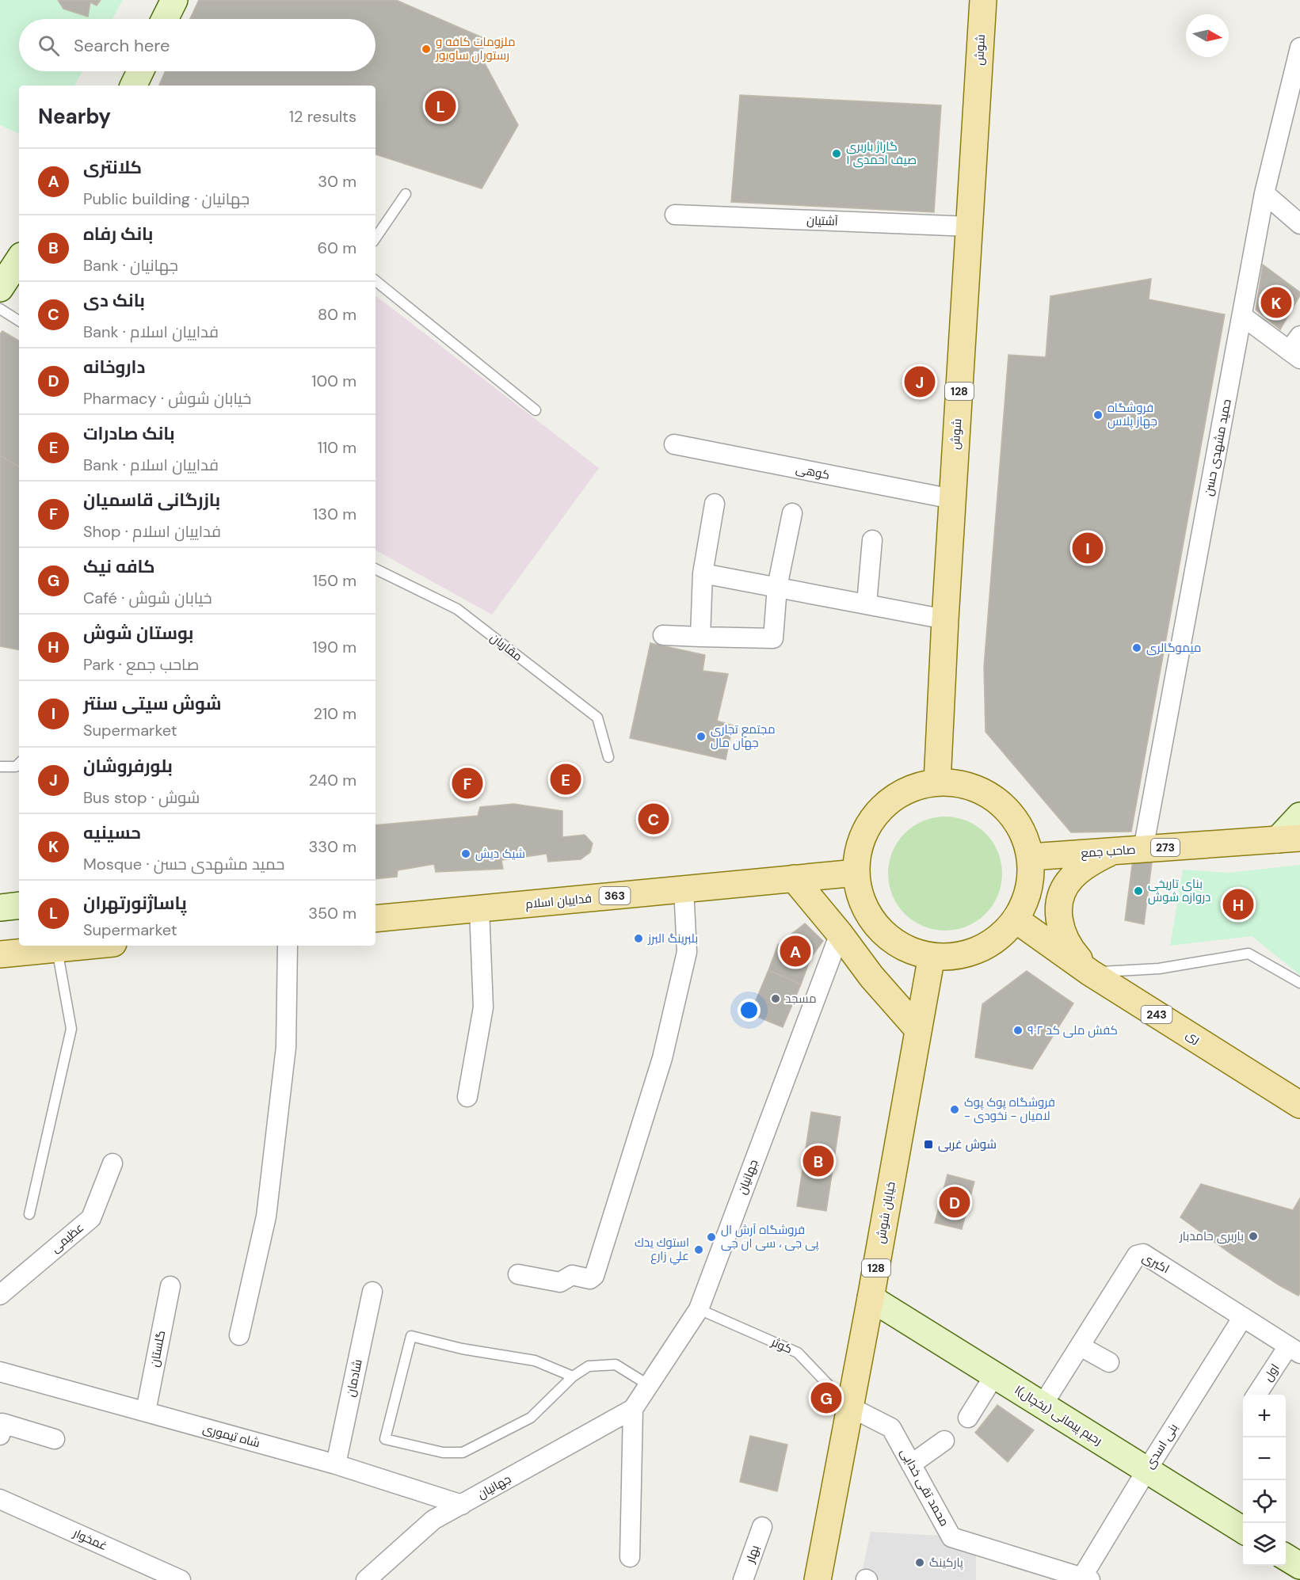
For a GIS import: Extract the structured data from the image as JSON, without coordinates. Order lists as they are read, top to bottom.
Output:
{
  "streets": {
    "main road": [
      "شوش",
      "128",
      "273",
      "صاحب جمع",
      "363",
      "فداییان اسلام",
      "243",
      "ری",
      "خیابان شوش"
    ],
    "street": [
      "آشتیان",
      "حمید مشهدی حسن",
      "کوهی",
      "جهانیان",
      "عظیمی",
      "اکبری",
      "گلستان",
      "اول",
      "شادمان",
      "رحیم پیمانی (یخچال)ا",
      "شاه تیموری",
      "بنی اسدی",
      "محمد تقی خدایی",
      "غمخوار",
      "بهار"
    ],
    "lane": ["مقاریان", "کوثر"]
  },
  "crossings": [
    ["شوش", "آشتیان"],
    ["شوش", "کوهی"],
    ["حمید مشهدی حسن", "صاحب جمع"],
    ["جهانیان", "کوثر"],
    ["جهانیان", "شاه تیموری"],
    ["خیابان شوش", "کوثر"],
    ["خیابان شوش", "رحیم پیمانی (یخچال)ا"],
    ["خیابان شوش", "محمد تقی خدایی"],
    ["اکبری", "اول"],
    ["اکبری", "رحیم پیمانی (یخچال)ا"],
    ["اکبری", "بنی اسدی"],
    ["کوثر", "محمد تقی خدایی"],
    ["گلستان", "شاه تیموری"],
    ["شادمان", "شاه تیموری"],
    ["رحیم پیمانی (یخچال)ا", "بنی اسدی"],
    ["بنی اسدی", "محمد تقی خدایی"]
  ],
  "places": {
    "other": [
      "ملزومات کافه و رستوران ساویور",
      "گاراژ باربری صیف احمدی ۱",
      "فروشگاه جهاز پلاس",
      "میموگالری",
      "مجتمع تجاری جهان مال",
      "شیک دیش",
      "بنای تاریخی دروازه شوش",
      "بلبرینگ البرز",
      "مسجد",
      "کفش ملی کد ۹۰۲",
      "فروشگاه پوک پوک - لاميان - نخودی",
      "باربری حامدبار",
      "فروشگاه آرش ال پی جی ، سی ان جی",
      "استوك يدك علي زارع",
      "پارکینگ"
    ],
    "transit": ["شوش غربی"]
  },
  "north": "right",
  "page": {
    "search": "Search here",
    "heading": ["Nearby", "12 results"],
    "pins": [
      "L",
      "K",
      "J",
      "I",
      "E",
      "F",
      "C",
      "H",
      "A",
      "B",
      "D",
      "G"
    ],
    "list": [
      {
        "mark": "A",
        "name": "کلانتری",
        "note": "Public building · جهانیان",
        "value": "30 m"
      },
      {
        "mark": "B",
        "name": "بانک رفاه",
        "note": "Bank · جهانیان",
        "value": "60 m"
      },
      {
        "mark": "C",
        "name": "بانک دی",
        "note": "Bank · فداییان اسلام",
        "value": "80 m"
      },
      {
        "mark": "D",
        "name": "داروخانه",
        "note": "Pharmacy · خیابان شوش",
        "value": "100 m"
      },
      {
        "mark": "E",
        "name": "بانک صادرات",
        "note": "Bank · فداییان اسلام",
        "value": "110 m"
      },
      {
        "mark": "F",
        "name": "بازرگانی قاسمیان",
        "note": "Shop · فداییان اسلام",
        "value": "130 m"
      },
      {
        "mark": "G",
        "name": "کافه نیک",
        "note": "Café · خیابان شوش",
        "value": "150 m"
      },
      {
        "mark": "H",
        "name": "بوستان شوش",
        "note": "Park · صاحب جمع",
        "value": "190 m"
      },
      {
        "mark": "I",
        "name": "شوش سیتی سنتر",
        "note": "Supermarket",
        "value": "210 m"
      },
      {
        "mark": "J",
        "name": "بلورفروشان",
        "note": "Bus stop · شوش",
        "value": "240 m"
      },
      {
        "mark": "K",
        "name": "حسینیه",
        "note": "Mosque · حمید مشهدی حسن",
        "value": "330 m"
      },
      {
        "mark": "L",
        "name": "پاساژنورتهران",
        "note": "Supermarket",
        "value": "350 m"
      }
    ],
    "map_buttons": ["+", "−"]
  }
}
